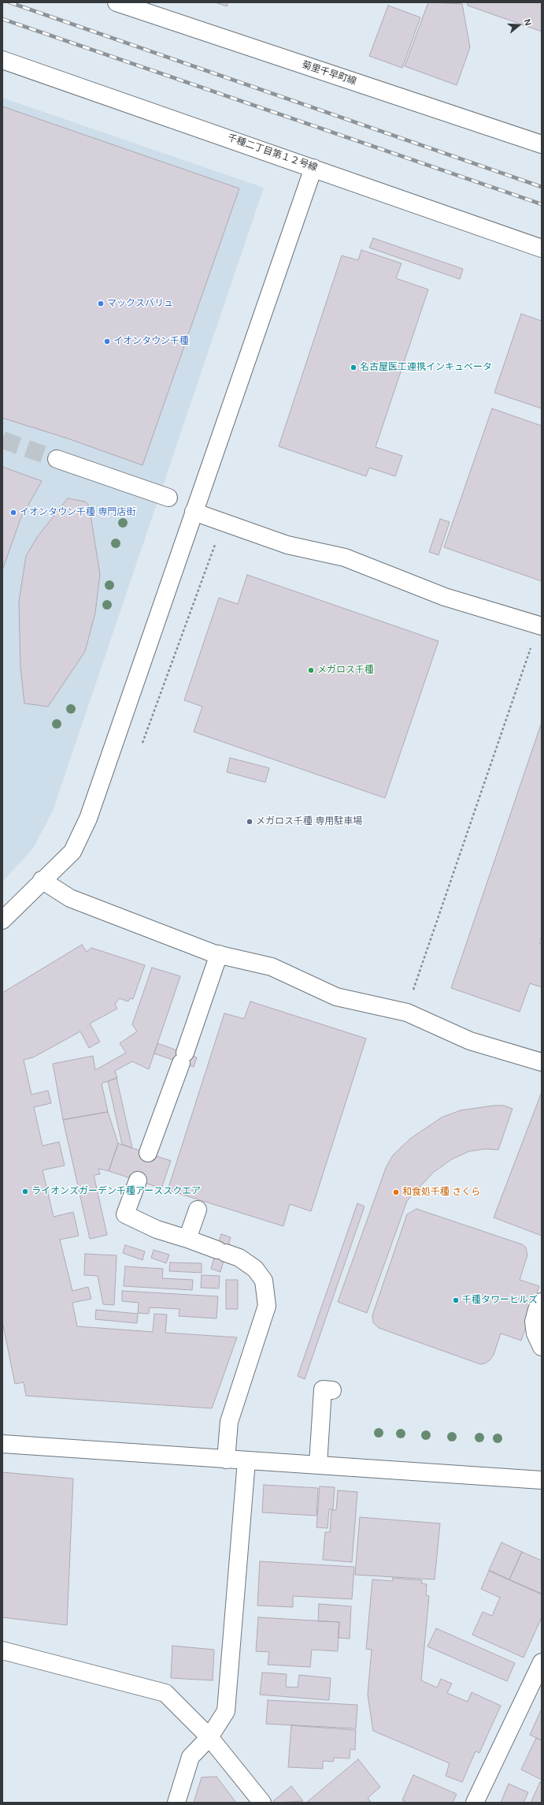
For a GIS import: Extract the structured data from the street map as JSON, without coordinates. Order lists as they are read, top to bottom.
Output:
{
  "streets": {
    "street": ["菊里千早町線", "千種二丁目第１２号線"]
  },
  "places": [
    "マックスバリュ",
    "イオンタウン千種",
    "名古屋医工連携インキュベータ",
    "イオンタウン千種 専門店街",
    "メガロス千種",
    "メガロス千種 専用駐車場",
    "ライオンズガーデン千種アーススクエア",
    "和食処千種 さくら",
    "千種タワーヒルズ"
  ],
  "north": "right"
}
